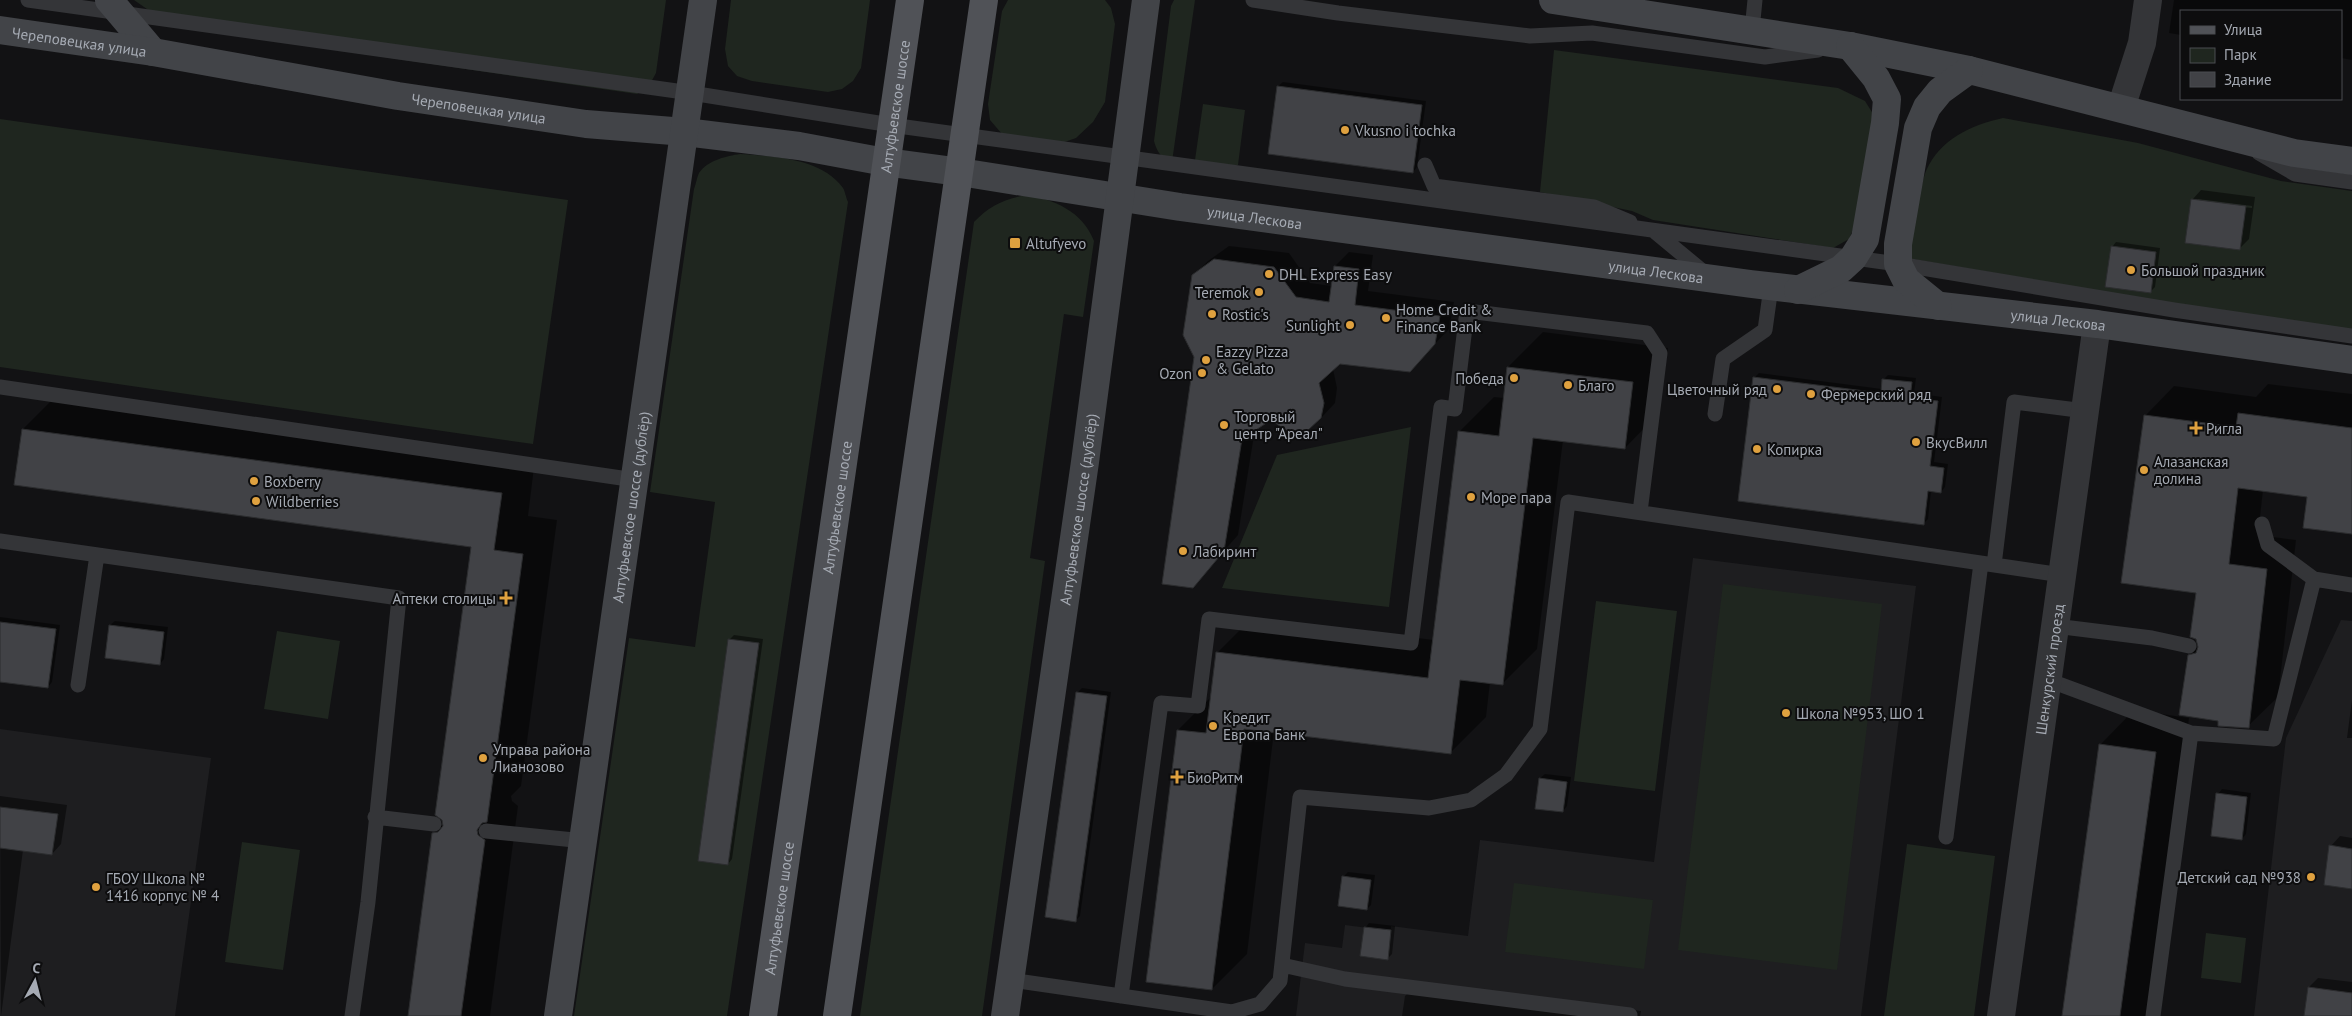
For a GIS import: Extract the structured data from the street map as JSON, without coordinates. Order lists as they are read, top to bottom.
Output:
{
  "streets": {
    "main road": [
      "Череповецкая улица",
      "Алтуфьевское шоссе",
      "улица Лескова",
      "Алтуфьевское шоссе (дублёр)"
    ],
    "street": ["Шенкурский проезд"]
  },
  "crossings": [
    ["Череповецкая улица", "Алтуфьевское шоссе"],
    ["Череповецкая улица", "улица Лескова"],
    ["Череповецкая улица", "Алтуфьевское шоссе (дублёр)"],
    ["улица Лескова", "Алтуфьевское шоссе (дублёр)"],
    ["улица Лескова", "Шенкурский проезд"]
  ],
  "places": {
    "other": [
      "Vkusno i tochka",
      "Большой праздник",
      "DHL Express Easy",
      "Teremok",
      "Rostic's",
      "Home Credit & Finance Bank",
      "Sunlight",
      "Eazzy Pizza & Gelato",
      "Ozon",
      "Победа",
      "Благо",
      "Цветочный ряд",
      "Фермерский ряд",
      "Торговый центр \"Ареал\"",
      "ВкусВилл",
      "Копирка",
      "Алазанская долина",
      "Boxberry",
      "Море пара",
      "Wildberries",
      "Лабиринт",
      "Школа №953, ШО 1",
      "Кредит Европа Банк",
      "Управа района Лианозово",
      "Детский сад №938",
      "ГБОУ Школа № 1416 корпус № 4"
    ],
    "transit": ["Altufyevo"],
    "health": ["Ригла", "Аптеки столицы", "БиоРитм"]
  },
  "legend": ["Улица", "Парк", "Здание"],
  "north": "top"
}
